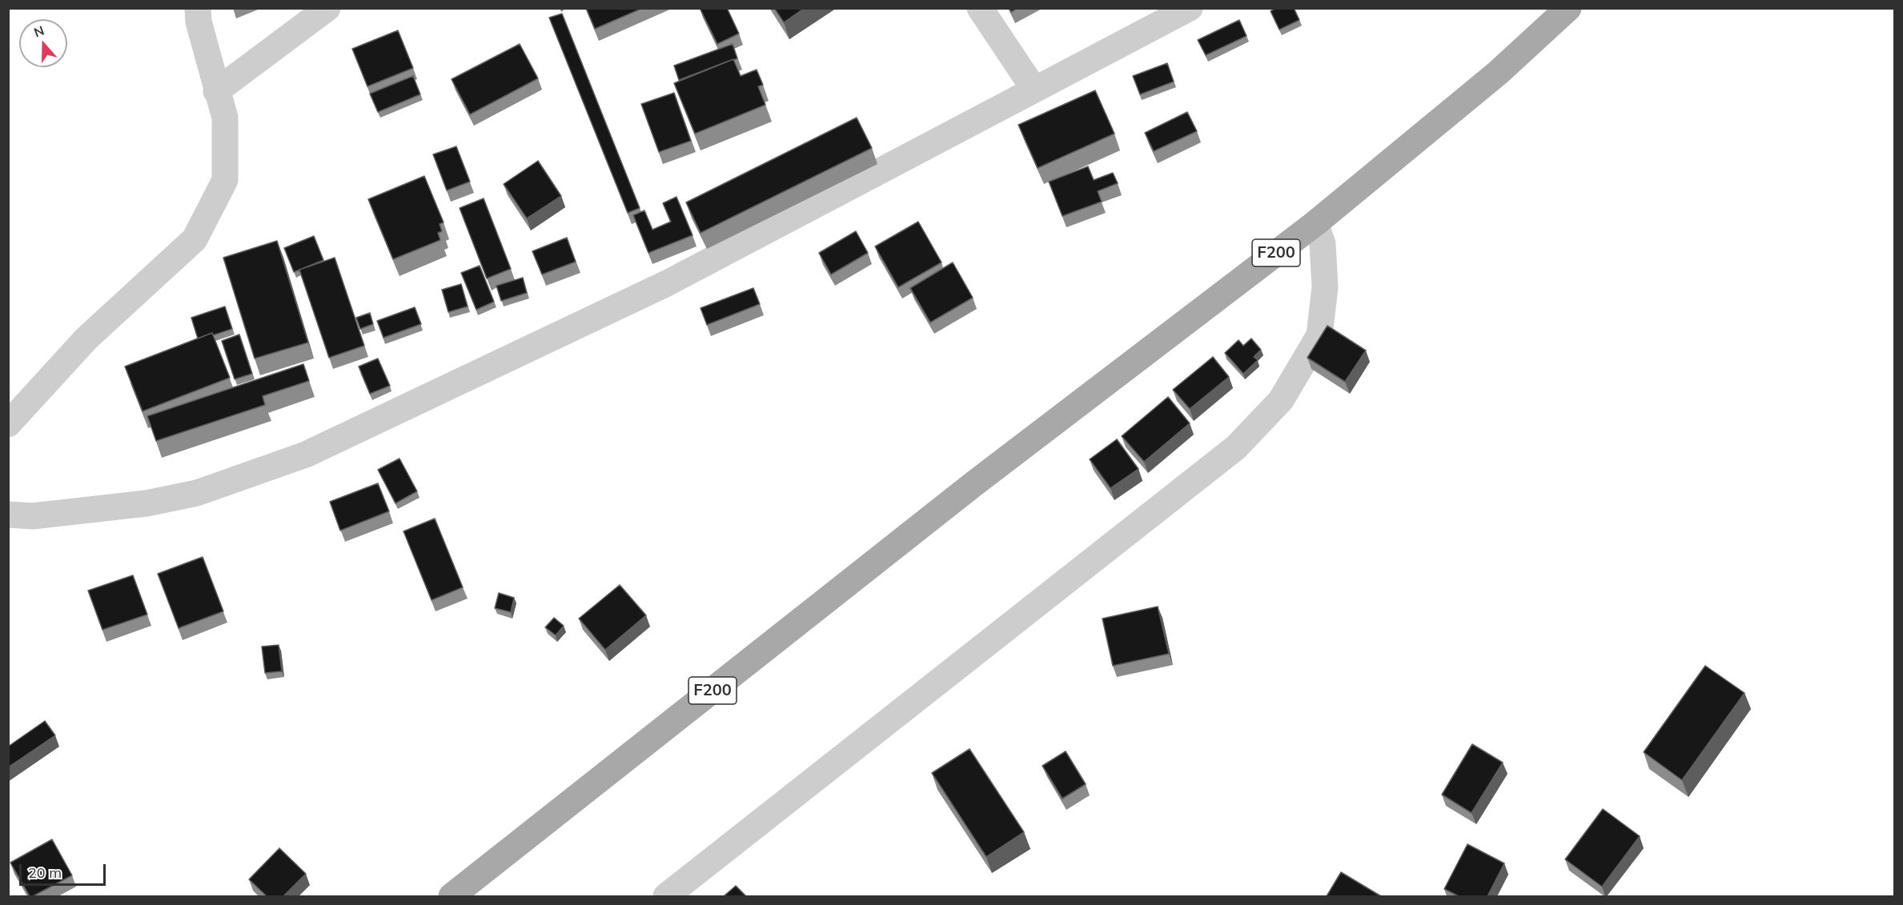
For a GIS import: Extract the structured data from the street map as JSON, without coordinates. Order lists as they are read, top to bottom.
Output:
{
  "streets": {
    "main road": ["F200"]
  },
  "scale_bar": "20 m",
  "north": "top"
}
